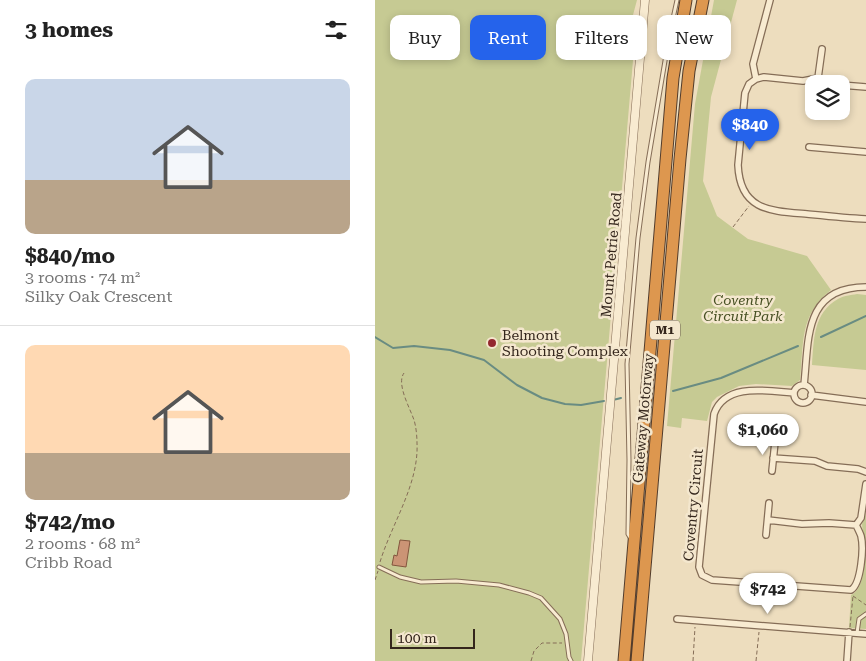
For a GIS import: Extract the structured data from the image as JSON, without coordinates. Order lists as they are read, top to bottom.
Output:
{
  "streets": {
    "highway": ["M1", "Gateway Motorway"],
    "street": ["Mount Petrie Road", "Coventry Circuit"]
  },
  "parks": ["Coventry Circuit Park"],
  "places": ["Belmont Shooting Complex"],
  "scale_bar": "100 m",
  "page": {
    "heading": "3 homes",
    "chip": [
      "Buy",
      "Rent",
      "Filters",
      "New"
    ],
    "list": [
      {
        "name": "$840/mo",
        "note": "3 rooms · 74 m² · Silky Oak Crescent"
      },
      {
        "name": "$742/mo",
        "note": "2 rooms · 68 m² · Cribb Road"
      }
    ],
    "price": ["$840", "$1,060", "$742"],
    "scale": "100 m"
  }
}
